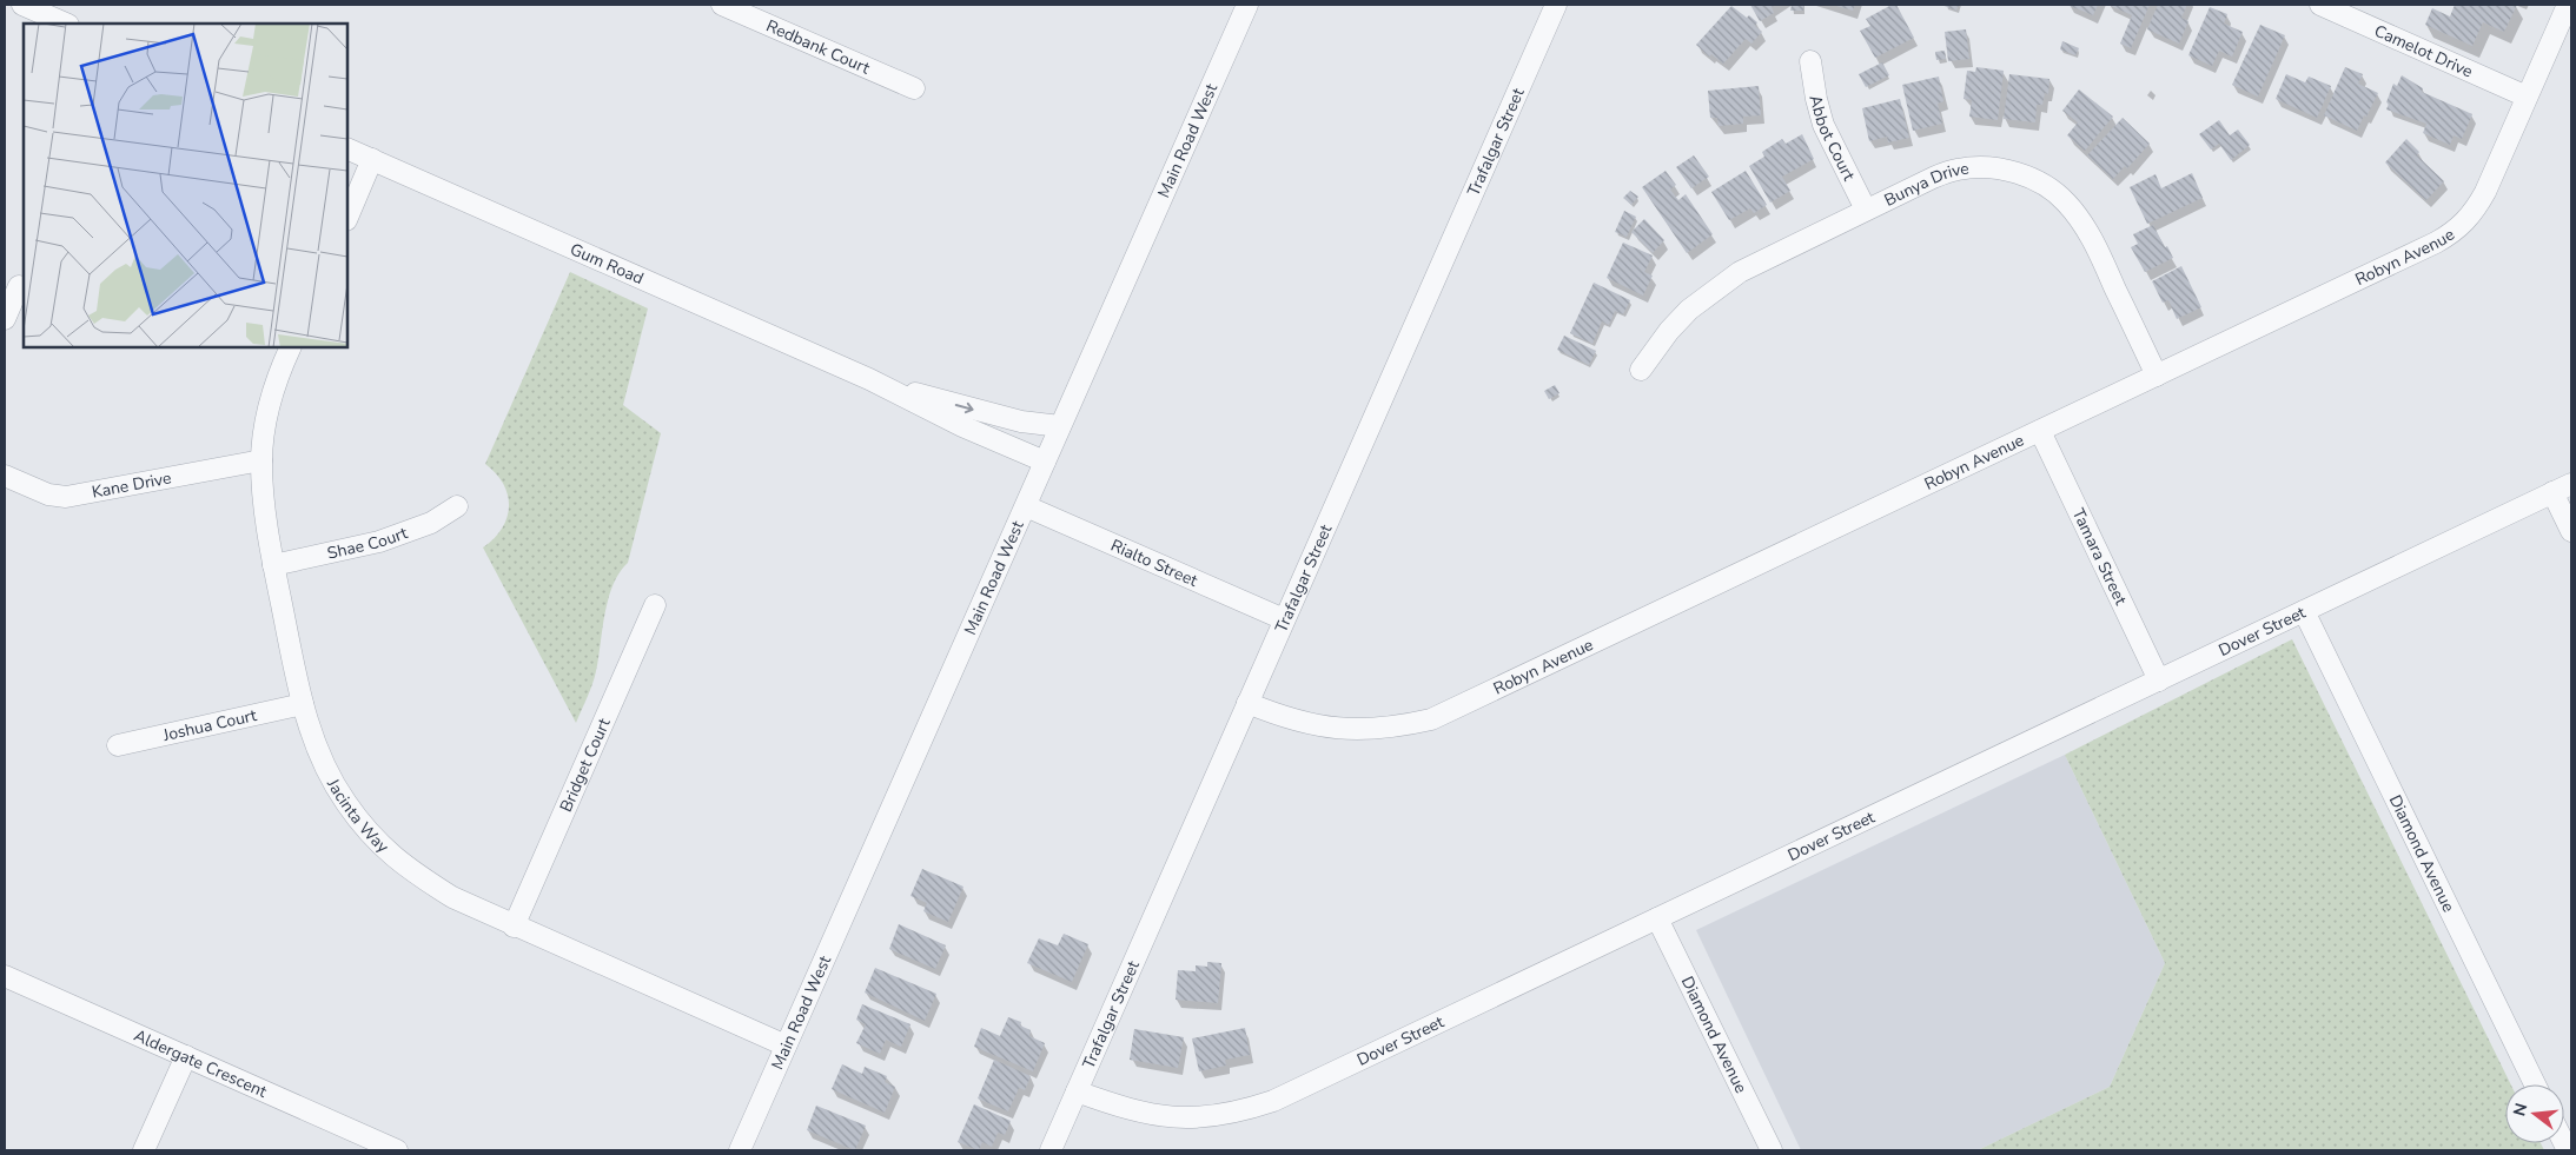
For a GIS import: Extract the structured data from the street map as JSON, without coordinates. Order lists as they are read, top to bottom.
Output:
{
  "streets": {
    "street": [
      "Redbank Court",
      "Camelot Drive",
      "Abbot Court",
      "Main Road West",
      "Trafalgar Street",
      "Bunya Drive",
      "Robyn Avenue",
      "Gum Road",
      "Kane Drive",
      "Shae Court",
      "Tamara Street",
      "Rialto Street",
      "Dover Street",
      "Joshua Court",
      "Bridget Court",
      "Jacinta Way",
      "Diamond Avenue",
      "Aldergate Crescent"
    ]
  },
  "crossings": [
    ["Camelot Drive", "Robyn Avenue"],
    ["Abbot Court", "Bunya Drive"],
    ["Main Road West", "Gum Road"],
    ["Main Road West", "Rialto Street"],
    ["Main Road West", "Jacinta Way"],
    ["Trafalgar Street", "Robyn Avenue"],
    ["Trafalgar Street", "Rialto Street"],
    ["Trafalgar Street", "Dover Street"],
    ["Bunya Drive", "Robyn Avenue"],
    ["Robyn Avenue", "Tamara Street"],
    ["Kane Drive", "Jacinta Way"],
    ["Shae Court", "Jacinta Way"],
    ["Tamara Street", "Dover Street"],
    ["Dover Street", "Diamond Avenue"],
    ["Joshua Court", "Jacinta Way"],
    ["Bridget Court", "Jacinta Way"]
  ],
  "north": "left"
}
